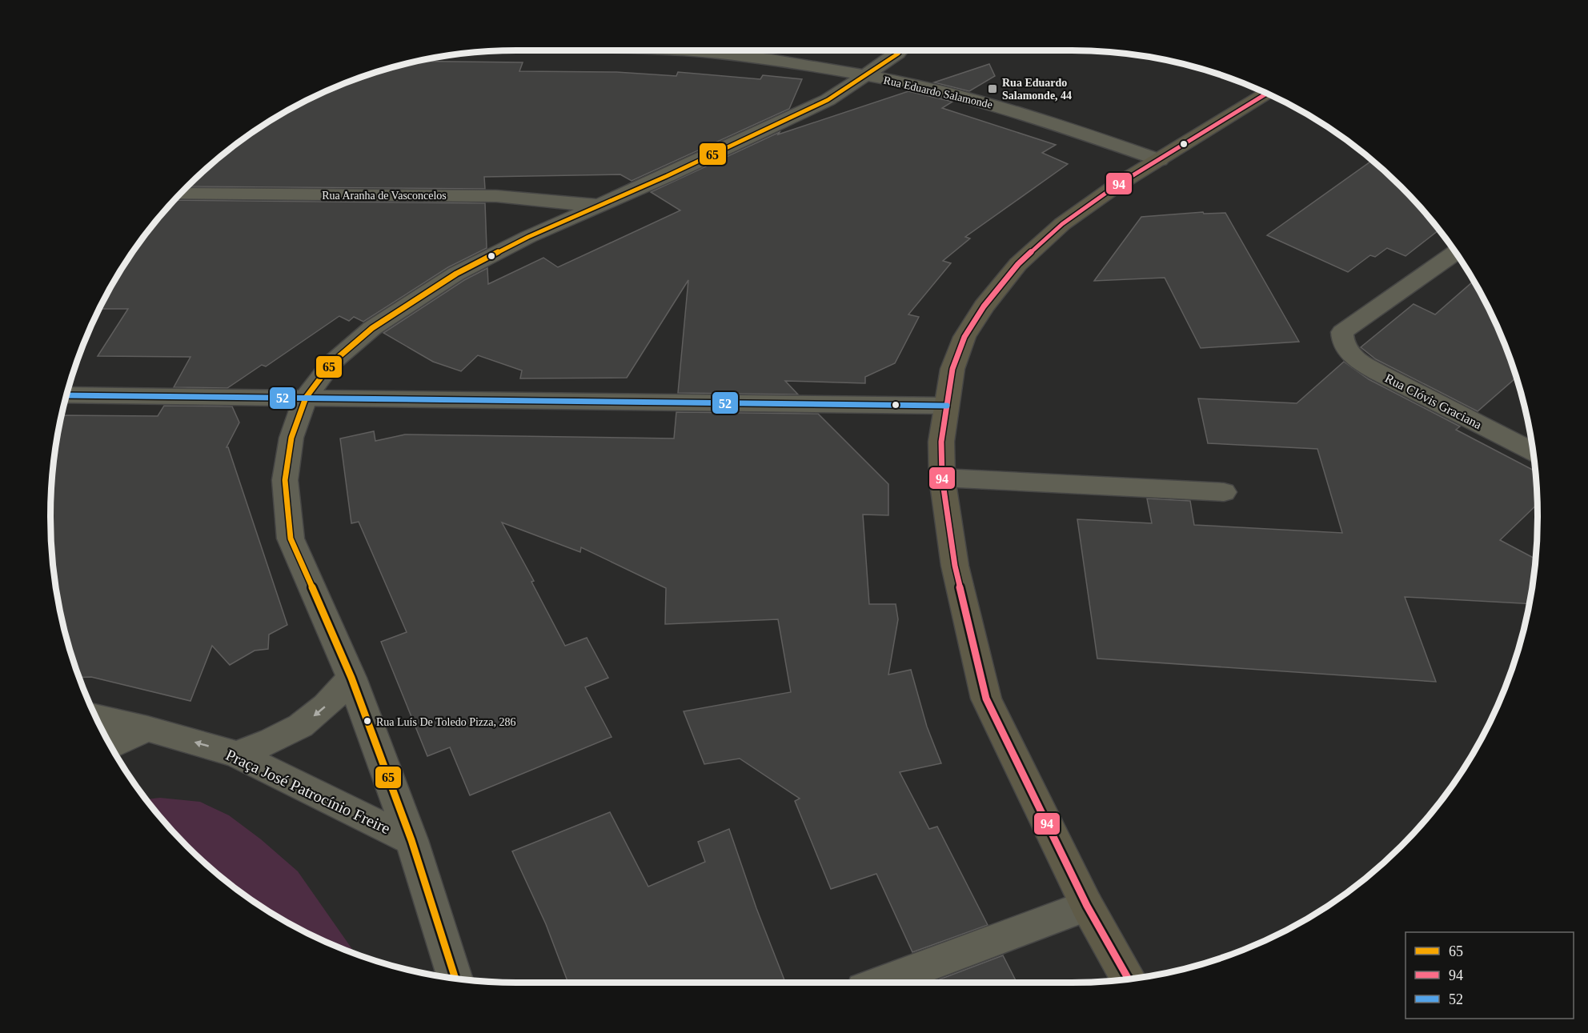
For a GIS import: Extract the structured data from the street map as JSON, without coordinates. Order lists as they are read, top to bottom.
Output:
{
  "streets": {
    "street": [
      "Rua Eduardo Salamonde",
      "Rua Aranha de Vasconcelos",
      "Rua Clóvis Graciana",
      "Praça José Patrocínio Freire"
    ]
  },
  "places": {
    "transit": ["Rua Eduardo Salamonde, 44"],
    "other": ["Rua Luís De Toledo Pizza, 286"]
  },
  "lines": ["transit line 65", "transit line 94", "transit line 52"],
  "legend": ["65", "94", "52"]
}
